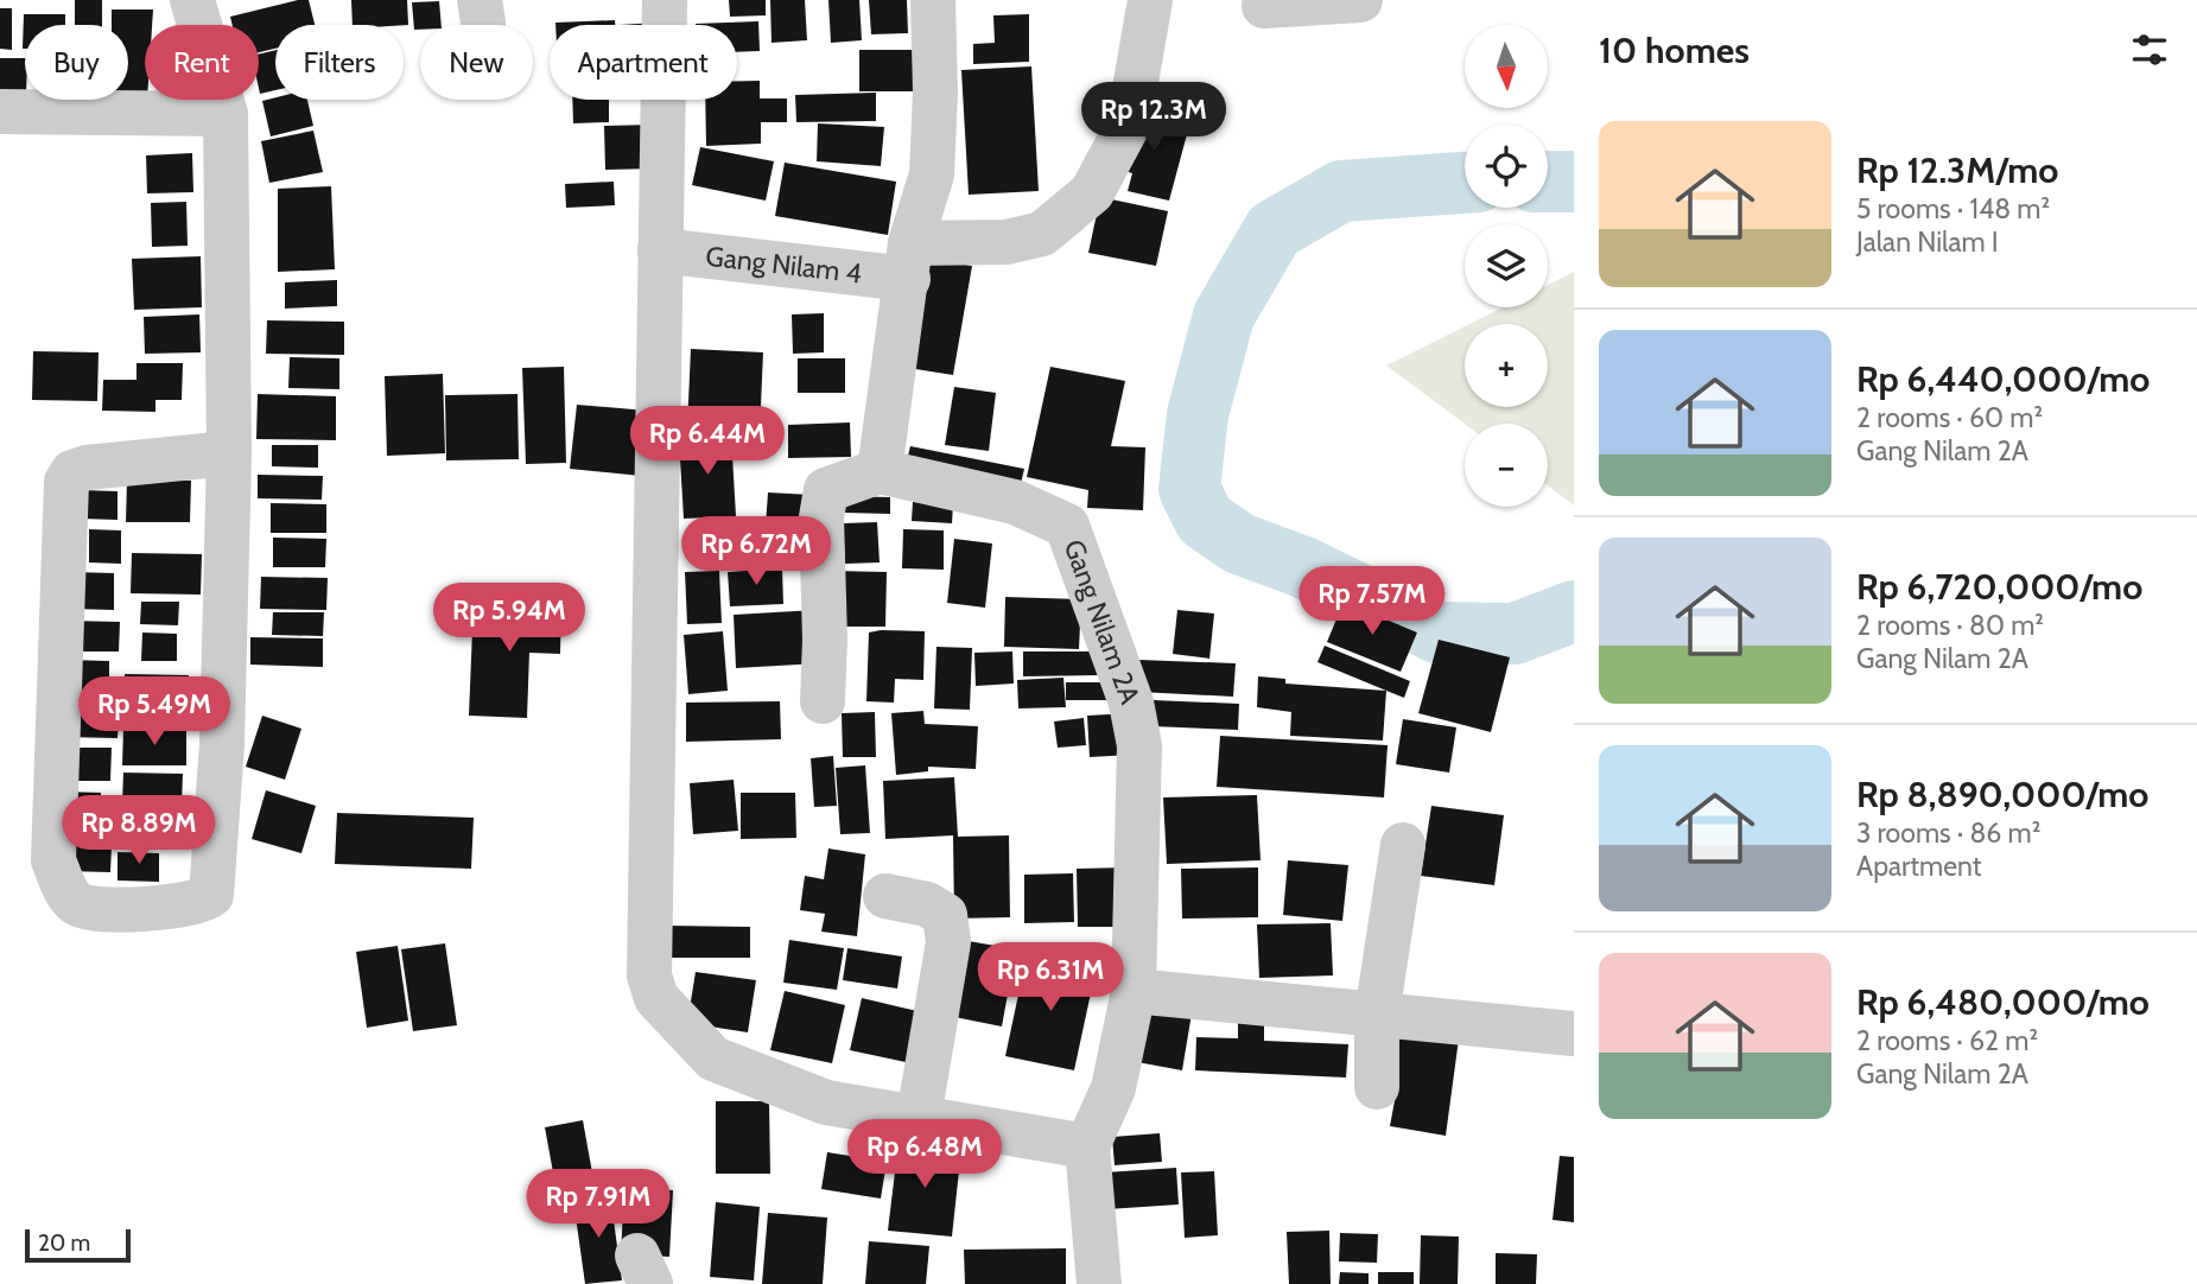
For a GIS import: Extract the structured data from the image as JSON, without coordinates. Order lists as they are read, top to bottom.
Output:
{
  "streets": {
    "street": ["Gang Nilam 4", "Gang Nilam 2A"]
  },
  "scale_bar": "20 m",
  "north": "bottom",
  "page": {
    "heading": "10 homes",
    "map_buttons": ["+", "−"],
    "chip": [
      "Buy",
      "Rent",
      "Filters",
      "New",
      "Apartment"
    ],
    "price": [
      "Rp 12.3M",
      "Rp 6.44M",
      "Rp 6.72M",
      "Rp 7.57M",
      "Rp 5.94M",
      "Rp 5.49M",
      "Rp 8.89M",
      "Rp 6.31M",
      "Rp 6.48M",
      "Rp 7.91M"
    ],
    "list": [
      {
        "name": "Rp 12.3M/mo",
        "note": "5 rooms · 148 m² · Jalan Nilam I"
      },
      {
        "name": "Rp 6,440,000/mo",
        "note": "2 rooms · 60 m² · Gang Nilam 2A"
      },
      {
        "name": "Rp 6,720,000/mo",
        "note": "2 rooms · 80 m² · Gang Nilam 2A"
      },
      {
        "name": "Rp 8,890,000/mo",
        "note": "3 rooms · 86 m² · Apartment"
      },
      {
        "name": "Rp 6,480,000/mo",
        "note": "2 rooms · 62 m² · Gang Nilam 2A"
      }
    ],
    "scale": "20 m"
  }
}
